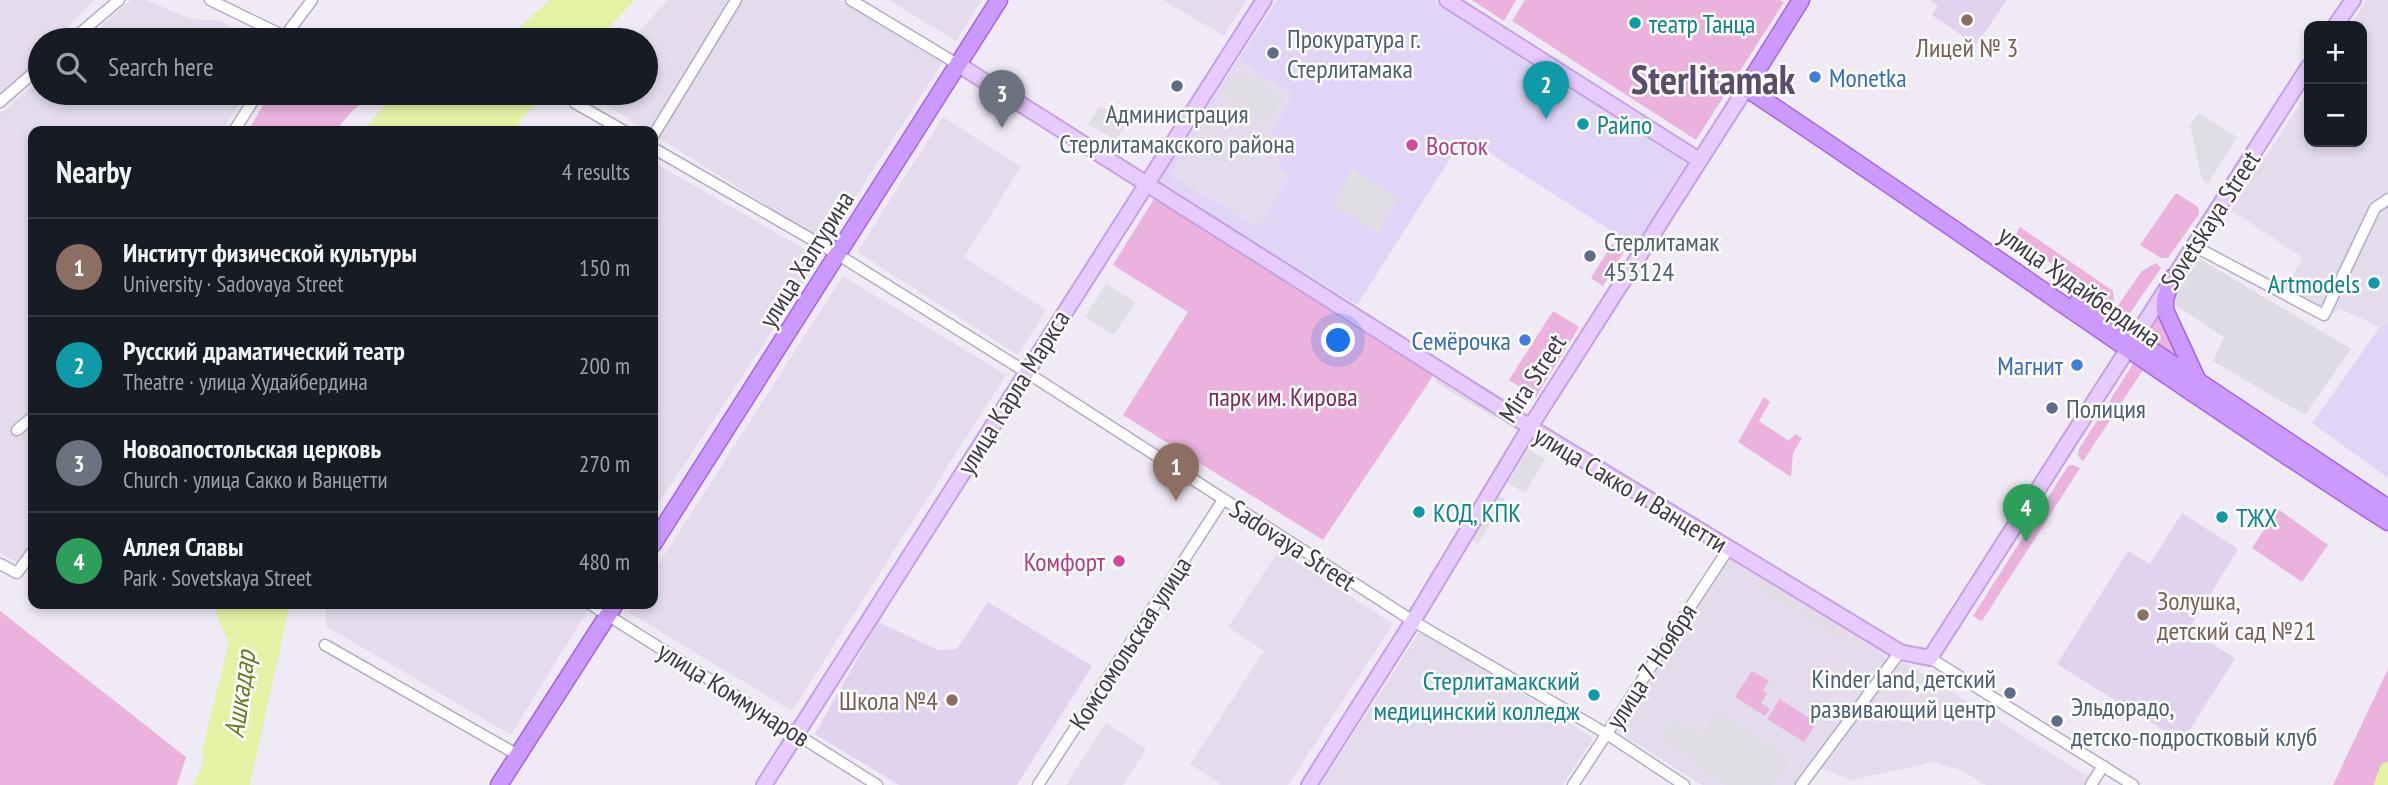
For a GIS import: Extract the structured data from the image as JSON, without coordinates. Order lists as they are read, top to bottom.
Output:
{
  "streets": {
    "main road": ["улица Халтурина", "улица Худайбердина", "Mira Street"],
    "street": [
      "Sovetskaya Street",
      "улица Карла Маркса",
      "улица Сакко и Ванцетти",
      "Sadovaya Street",
      "Комсомольская улица",
      "улица 7 Ноября",
      "улица Коммунаров"
    ]
  },
  "crossings": [
    ["Sovetskaya Street", "улица Худайбердина"],
    ["Sovetskaya Street", "улица Сакко и Ванцетти"],
    ["улица Халтурина", "улица Сакко и Ванцетти"],
    ["улица Халтурина", "Sadovaya Street"],
    ["улица Худайбердина", "Mira Street"],
    ["Mira Street", "улица Сакко и Ванцетти"],
    ["Mira Street", "Sadovaya Street"],
    ["улица Карла Маркса", "улица Сакко и Ванцетти"],
    ["улица Карла Маркса", "Sadovaya Street"],
    ["улица Карла Маркса", "улица Коммунаров"],
    ["улица Сакко и Ванцетти", "улица 7 Ноября"],
    ["Sadovaya Street", "Комсомольская улица"],
    ["Sadovaya Street", "улица 7 Ноября"]
  ],
  "districts": ["Sterlitamak"],
  "water": ["Ашкадар"],
  "parks": ["парк им. Кирова"],
  "places": [
    "Лицей № 3",
    "театр Танца",
    "Прокуратура г. Стерлитамака",
    "Monetka",
    "Администрация Стерлитамакского района",
    "Райпо",
    "Восток",
    "Стерлитамак 453124",
    "Artmodels",
    "Семёрочка",
    "Магнит",
    "Полиция",
    "КОД, КПК",
    "ТЖХ",
    "Комфорт",
    "Золушка, детский сад №21",
    "Kinder land, детский развивающий центр",
    "Стерлитамакский медицинский колледж",
    "Школа №4",
    "Эльдорадо, детско-подростковый клуб"
  ],
  "page": {
    "map_buttons": ["+", "−"],
    "search": "Search here",
    "pins": [
      "2",
      "3",
      "1",
      "4"
    ],
    "heading": ["Nearby", "4 results"],
    "list": [
      {
        "mark": "1",
        "name": "Институт физической культуры",
        "note": "University · Sadovaya Street",
        "value": "150 m"
      },
      {
        "mark": "2",
        "name": "Русский драматический театр",
        "note": "Theatre · улица Худайбердина",
        "value": "200 m"
      },
      {
        "mark": "3",
        "name": "Новоапостольская церковь",
        "note": "Church · улица Сакко и Ванцетти",
        "value": "270 m"
      },
      {
        "mark": "4",
        "name": "Аллея Славы",
        "note": "Park · Sovetskaya Street",
        "value": "480 m"
      }
    ]
  }
}
